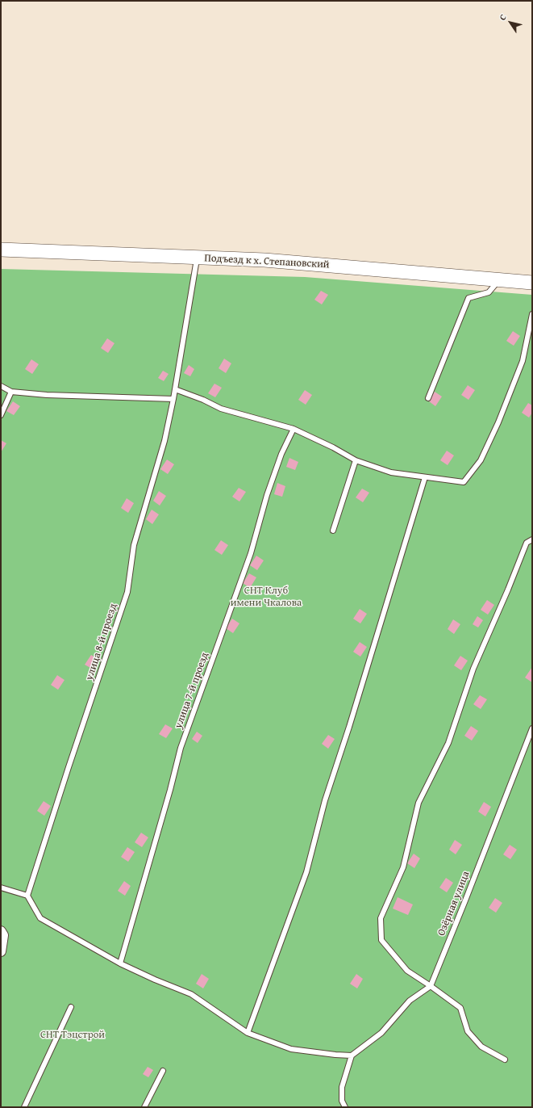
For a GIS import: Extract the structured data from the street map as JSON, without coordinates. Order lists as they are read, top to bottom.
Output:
{
  "streets": {
    "street": ["Подъезд к х. Степановский"],
    "lane": ["улица 8-й проезд", "улица 7-й проезд", "Озёрная улица"]
  },
  "crossings": [
    ["Подъезд к х. Степановский", "улица 8-й проезд"]
  ],
  "parks": ["СНТ Клуб имени Чкалова", "СНТ Тэцстрой"],
  "north": "top left"
}
